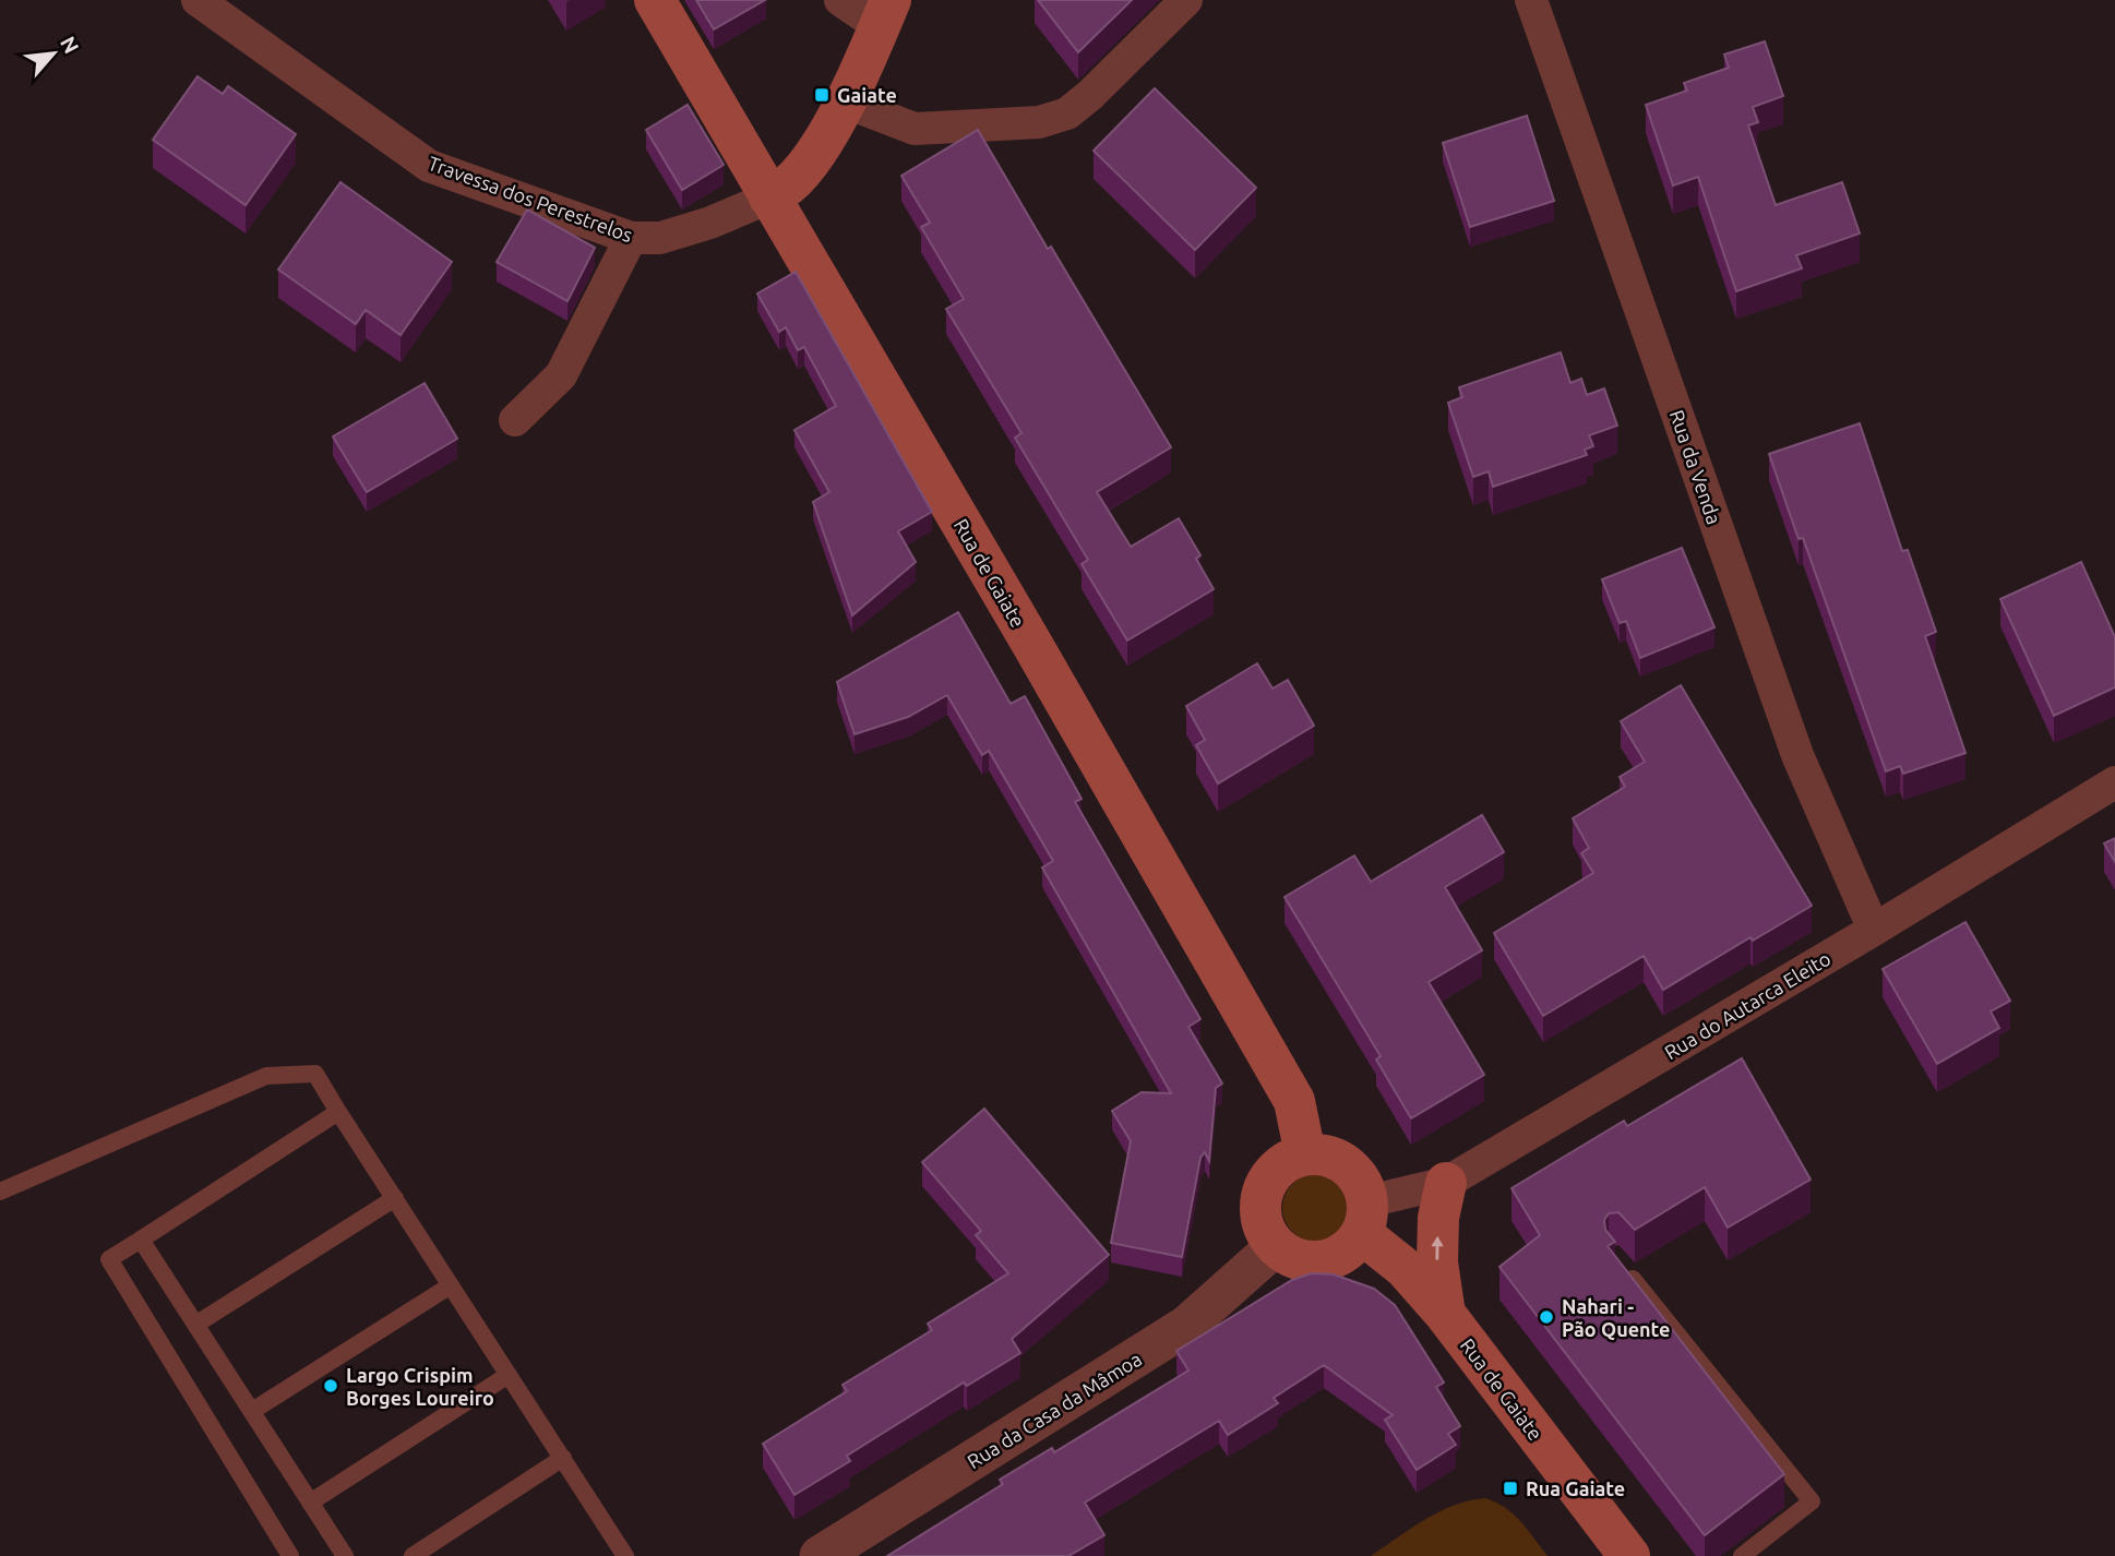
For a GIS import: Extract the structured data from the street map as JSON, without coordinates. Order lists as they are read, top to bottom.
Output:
{
  "streets": {
    "main road": ["Rua de Gaiate"],
    "street": [
      "Travessa dos Perestrelos",
      "Rua da Venda",
      "Rua do Autarca Eleito",
      "Rua da Casa da Mâmoa"
    ]
  },
  "crossings": [
    ["Travessa dos Perestrelos", "Rua de Gaiate"],
    ["Rua da Venda", "Rua do Autarca Eleito"],
    ["Rua de Gaiate", "Rua do Autarca Eleito"],
    ["Rua de Gaiate", "Rua da Casa da Mâmoa"],
    ["Rua do Autarca Eleito", "Rua da Casa da Mâmoa"]
  ],
  "places": {
    "transit": ["Gaiate", "Rua Gaiate"],
    "other": ["Nahari - Pão Quente", "Largo Crispim Borges Loureiro"]
  },
  "north": "top right"
}
